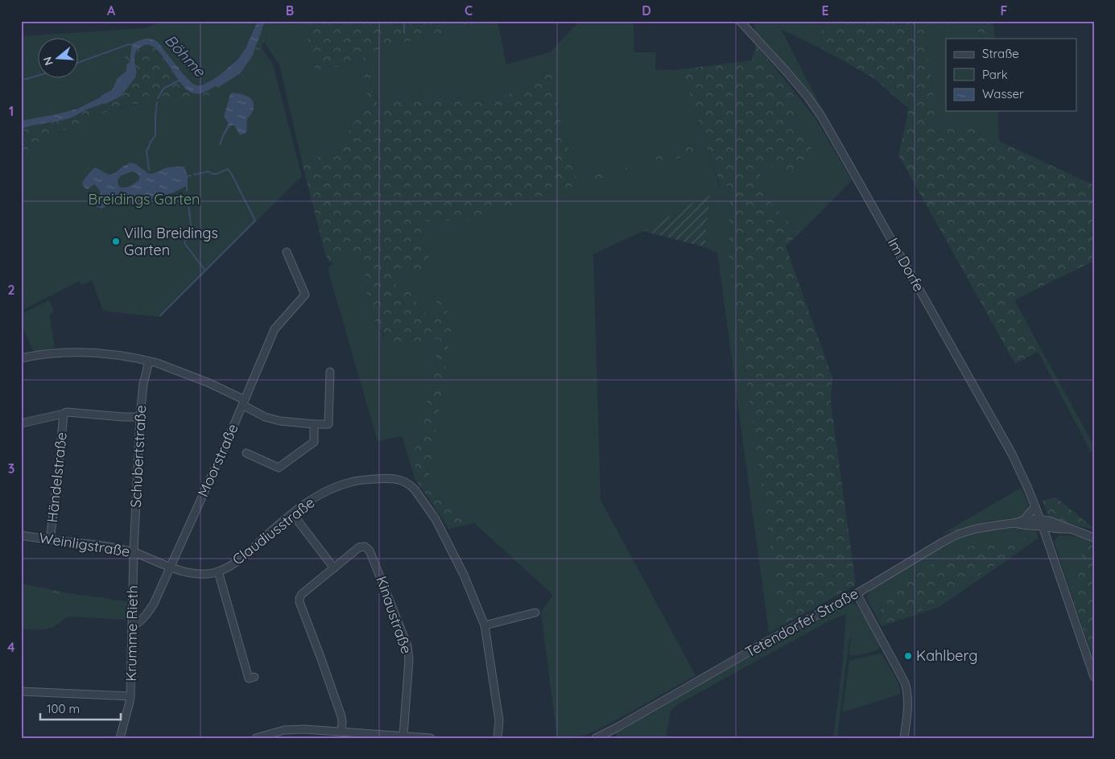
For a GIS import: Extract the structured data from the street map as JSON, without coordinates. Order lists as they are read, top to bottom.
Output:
{
  "streets": {
    "street": [
      "Im Dorfe",
      "Schubertstraße",
      "Moorstraße",
      "Händelstraße",
      "Claudiusstraße",
      "Weinligstraße",
      "Kinaustraße",
      "Tetendorfer Straße",
      "Krumme Rieth"
    ]
  },
  "crossings": [
    ["Im Dorfe", "Tetendorfer Straße"],
    ["Schubertstraße", "Weinligstraße"],
    ["Schubertstraße", "Krumme Rieth"],
    ["Moorstraße", "Claudiusstraße"],
    ["Moorstraße", "Weinligstraße"],
    ["Moorstraße", "Krumme Rieth"],
    ["Händelstraße", "Weinligstraße"],
    ["Claudiusstraße", "Weinligstraße"],
    ["Weinligstraße", "Krumme Rieth"]
  ],
  "water": ["Böhme"],
  "parks": ["Breidings Garten"],
  "places": ["Villa Breidings Garten", "Kahlberg"],
  "legend": ["Straße", "Park", "Wasser"],
  "scale_bar": "100 m",
  "north": "left",
  "grid": {
    "columns": [
      "A",
      "B",
      "C",
      "D",
      "E",
      "F"
    ],
    "rows": [
      "1",
      "2",
      "3",
      "4"
    ]
  }
}
